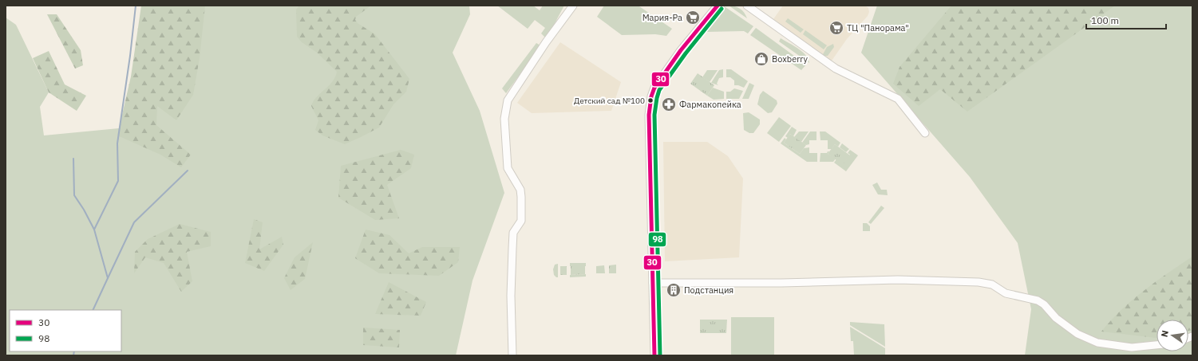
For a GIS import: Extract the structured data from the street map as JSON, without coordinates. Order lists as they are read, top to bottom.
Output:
{
  "places": {
    "supermarket": ["Мария-Ра", "ТЦ \"Панорама\""],
    "shop": ["Boxberry"],
    "other": ["Детский сад №100"],
    "pharmacy": ["Фармакопейка"],
    "building": ["Подстанция"]
  },
  "lines": ["transit line 30", "transit line 98"],
  "legend": ["30", "98"],
  "scale_bar": "100 m",
  "north": "left"
}
